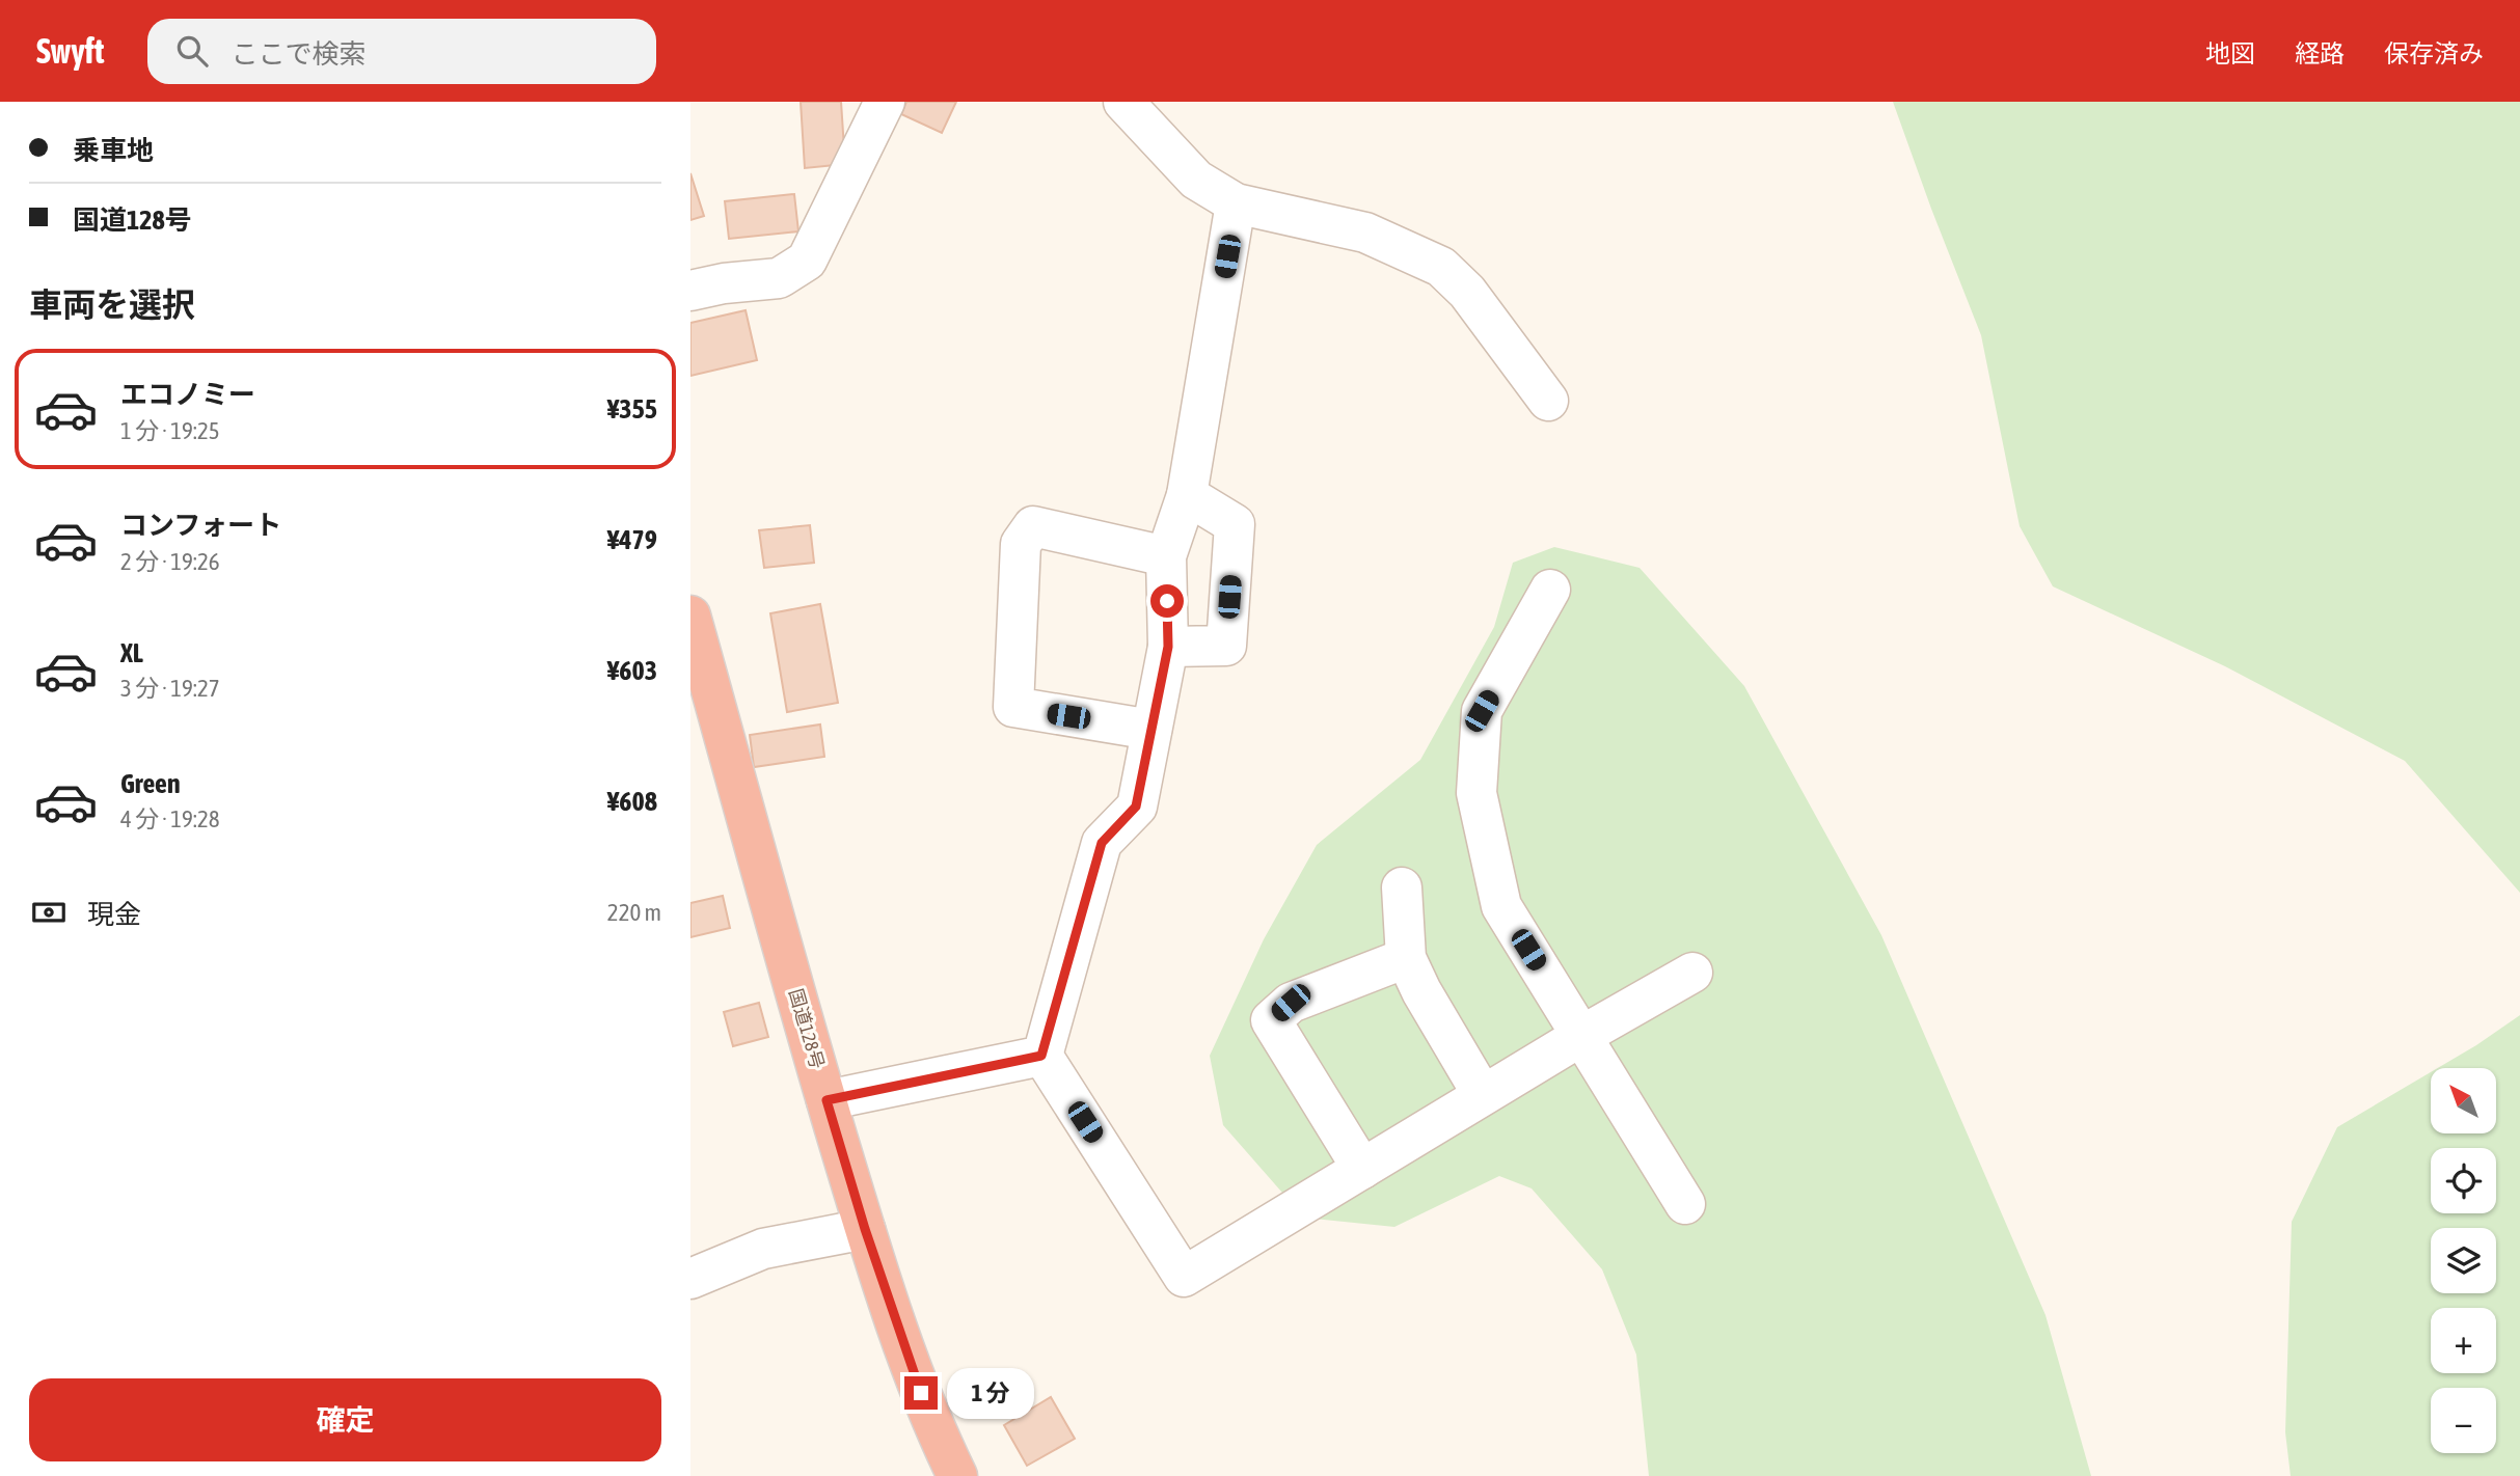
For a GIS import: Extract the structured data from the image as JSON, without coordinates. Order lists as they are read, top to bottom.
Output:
{
  "streets": {
    "highway": ["国道128号"]
  },
  "north": "top left",
  "page": {
    "header": "Swyft",
    "search": "ここで検索",
    "nav": ["地図", "経路", "保存済み"],
    "banner": ["乗車地", "国道128号"],
    "heading": "車両を選択",
    "list": [
      {
        "name": "エコノミー",
        "note": "1 分 · 19:25",
        "value": "¥355"
      },
      {
        "name": "コンフォート",
        "note": "2 分 · 19:26",
        "value": "¥479"
      },
      {
        "name": "XL",
        "note": "3 分 · 19:27",
        "value": "¥603"
      },
      {
        "name": "Green",
        "note": "4 分 · 19:28",
        "value": "¥608"
      }
    ],
    "pay": ["現金", "220 m"],
    "map_buttons": ["+", "−"],
    "buttons": "確定",
    "bubble": "1 分"
  }
}
